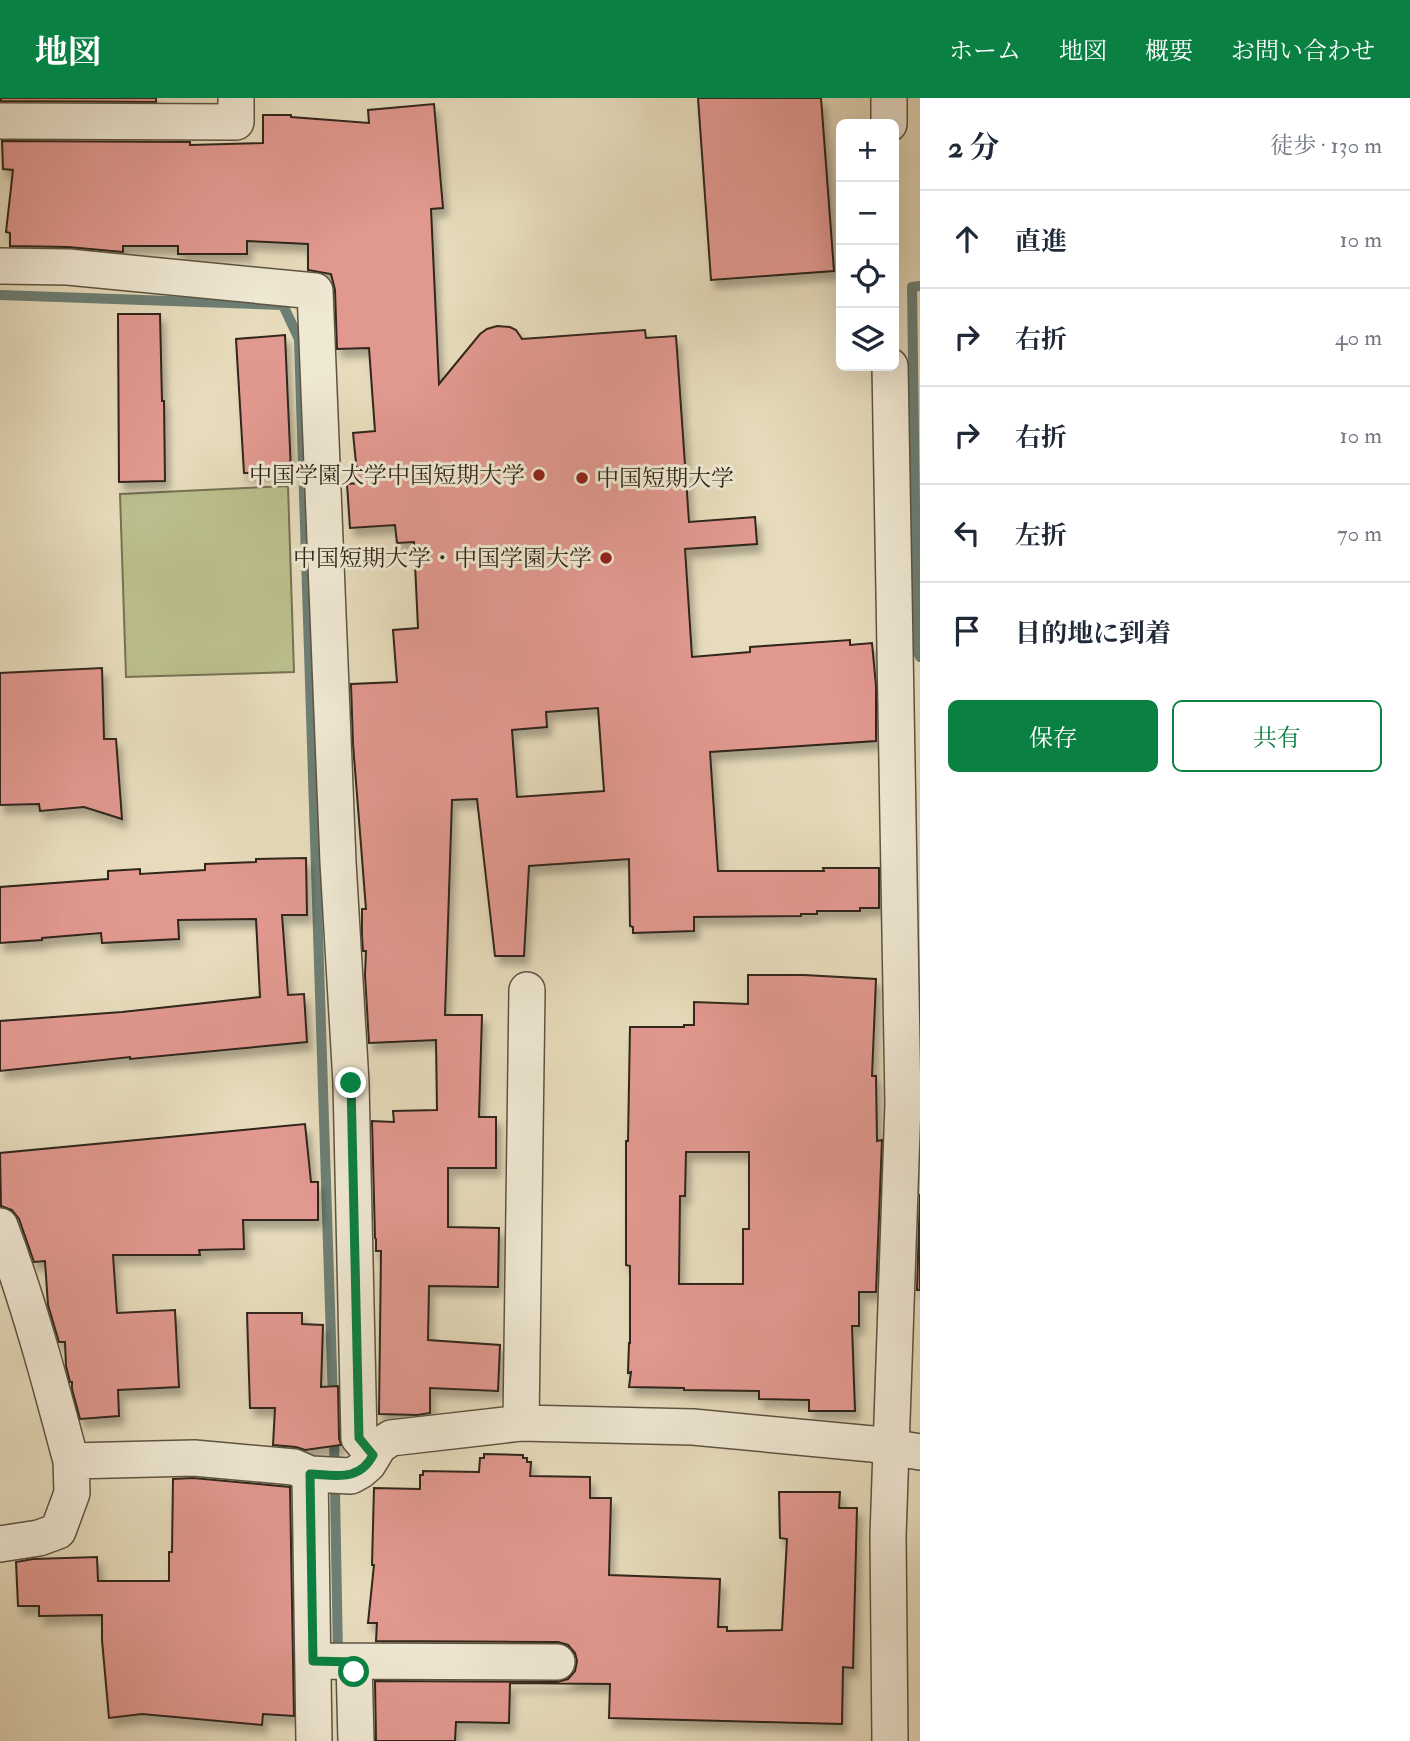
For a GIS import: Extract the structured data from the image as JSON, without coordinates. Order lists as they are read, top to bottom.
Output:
{
  "places": ["中国学園大学中国短期大学", "中国短期大学", "中国短期大学・中国学園大学"],
  "page": {
    "header": "地図",
    "nav": [
      "ホーム",
      "地図",
      "概要",
      "お問い合わせ"
    ],
    "heading": ["2 分", "徒歩 · 130 m"],
    "map_buttons": ["+", "−"],
    "list": [
      ["直進", "10 m"],
      ["右折", "40 m"],
      ["右折", "10 m"],
      ["左折", "70 m"],
      "目的地に到着"
    ],
    "buttons": ["保存", "共有"]
  }
}
